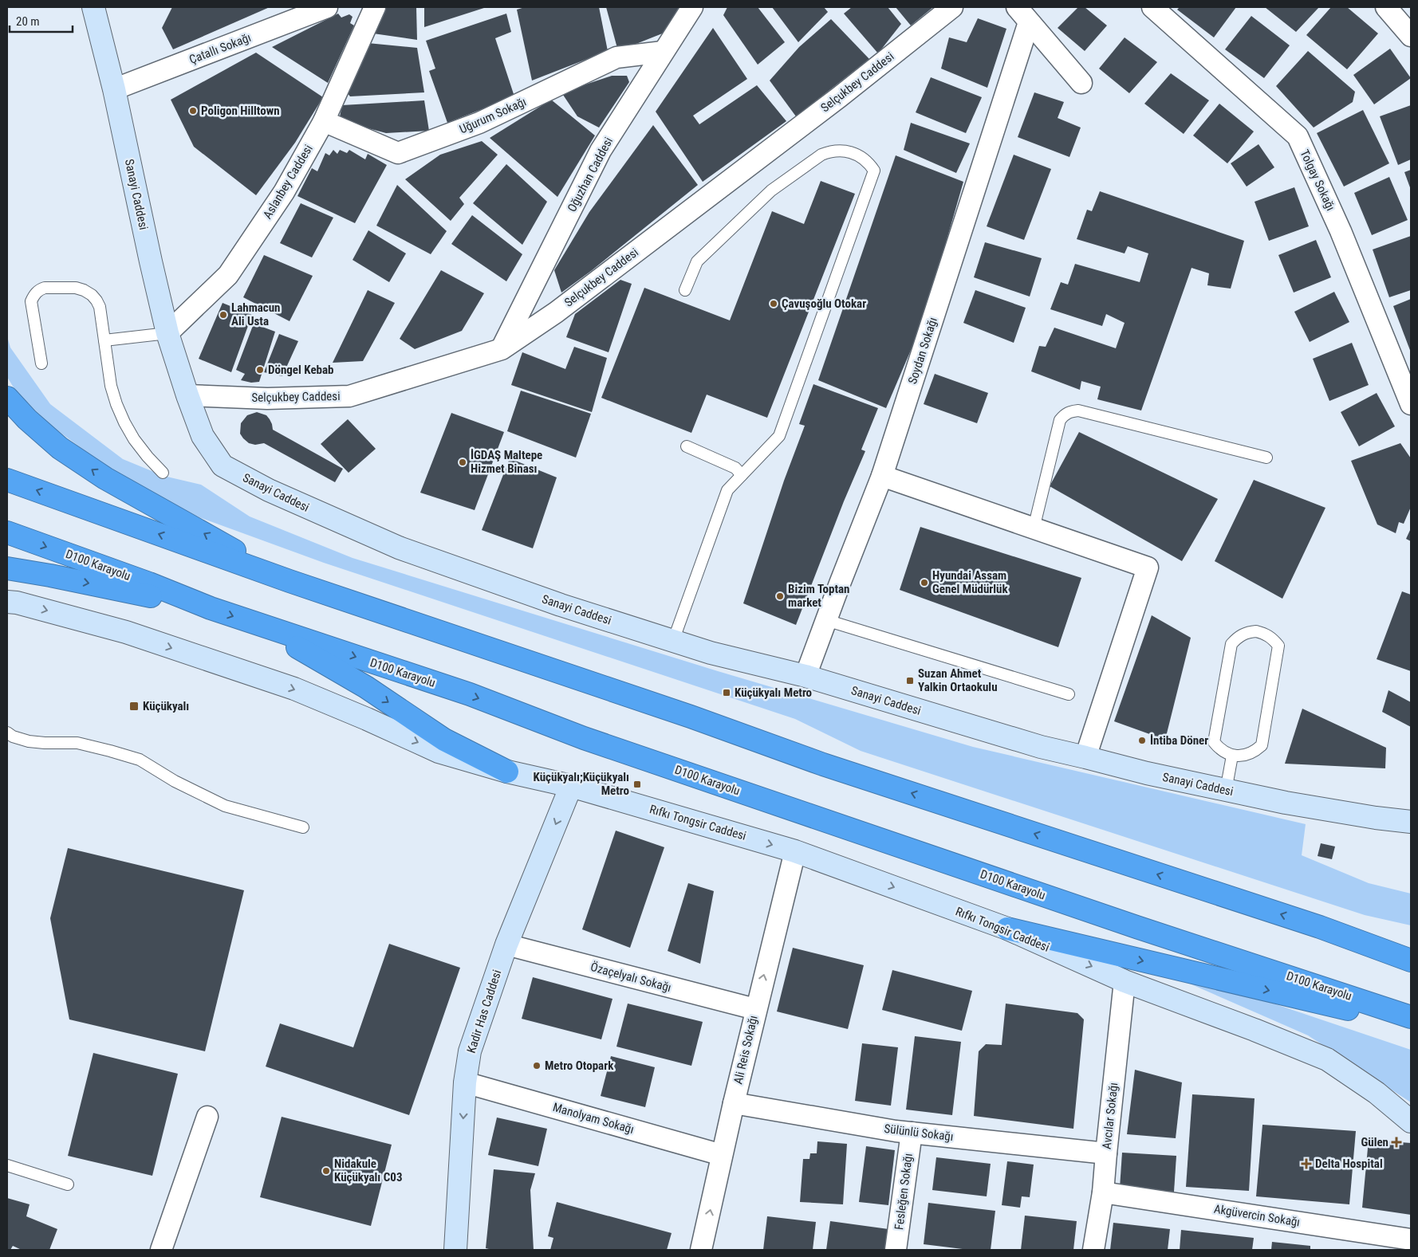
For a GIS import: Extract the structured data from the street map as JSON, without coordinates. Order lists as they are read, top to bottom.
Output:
{
  "streets": {
    "highway": ["D100 Karayolu"],
    "main road": ["Sanayi Caddesi", "Rıfkı Tongsir Caddesi", "Kadir Has Caddesi"],
    "street": [
      "Çatallı Sokağı",
      "Selçukbey Caddesi",
      "Uğurum Sokağı",
      "Oğuzhan Caddesi",
      "Tolgay Sokağı",
      "Aslanbey Caddesi",
      "Soydan Sokağı",
      "Özaçelyalı Sokağı",
      "Ali Reis Sokağı",
      "Avcılar Sokağı",
      "Manolyam Sokağı",
      "Sülünlü Sokağı",
      "Fesleğen Sokağı",
      "Akgüvercin Sokağı"
    ]
  },
  "crossings": [
    ["Çatallı Sokağı", "Sanayi Caddesi"],
    ["Selçukbey Caddesi", "Oğuzhan Caddesi"],
    ["Selçukbey Caddesi", "Sanayi Caddesi"],
    ["Uğurum Sokağı", "Oğuzhan Caddesi"],
    ["Uğurum Sokağı", "Aslanbey Caddesi"],
    ["Aslanbey Caddesi", "Sanayi Caddesi"],
    ["Sanayi Caddesi", "Soydan Sokağı"],
    ["Rıfkı Tongsir Caddesi", "Kadir Has Caddesi"],
    ["Rıfkı Tongsir Caddesi", "Ali Reis Sokağı"],
    ["Rıfkı Tongsir Caddesi", "Avcılar Sokağı"],
    ["Özaçelyalı Sokağı", "Kadir Has Caddesi"],
    ["Özaçelyalı Sokağı", "Ali Reis Sokağı"],
    ["Kadir Has Caddesi", "Manolyam Sokağı"],
    ["Ali Reis Sokağı", "Manolyam Sokağı"],
    ["Ali Reis Sokağı", "Sülünlü Sokağı"],
    ["Avcılar Sokağı", "Sülünlü Sokağı"],
    ["Avcılar Sokağı", "Akgüvercin Sokağı"],
    ["Sülünlü Sokağı", "Fesleğen Sokağı"]
  ],
  "one_way": ["Rıfkı Tongsir Caddesi", "Kadir Has Caddesi", "Ali Reis Sokağı"],
  "places": {
    "other": [
      "Poligon Hilltown",
      "Çavuşoğlu Otokar",
      "Lahmacun Ali Usta",
      "Döngel Kebab",
      "İGDAŞ Maltepe Hizmet Binası",
      "Hyundai Assam Genel Müdürlük",
      "Bizim Toptan market",
      "İntiba Döner",
      "Metro Otopark",
      "Nidakule Küçükyalı C03"
    ],
    "transit": [
      "Suzan Ahmet Yalkin Ortaokulu",
      "Küçükyalı Metro",
      "Küçükyalı",
      "Küçükyalı;Küçükyalı Metro"
    ],
    "health": ["Gülen", "Delta Hospital"]
  },
  "scale_bar": "20 m"
}
